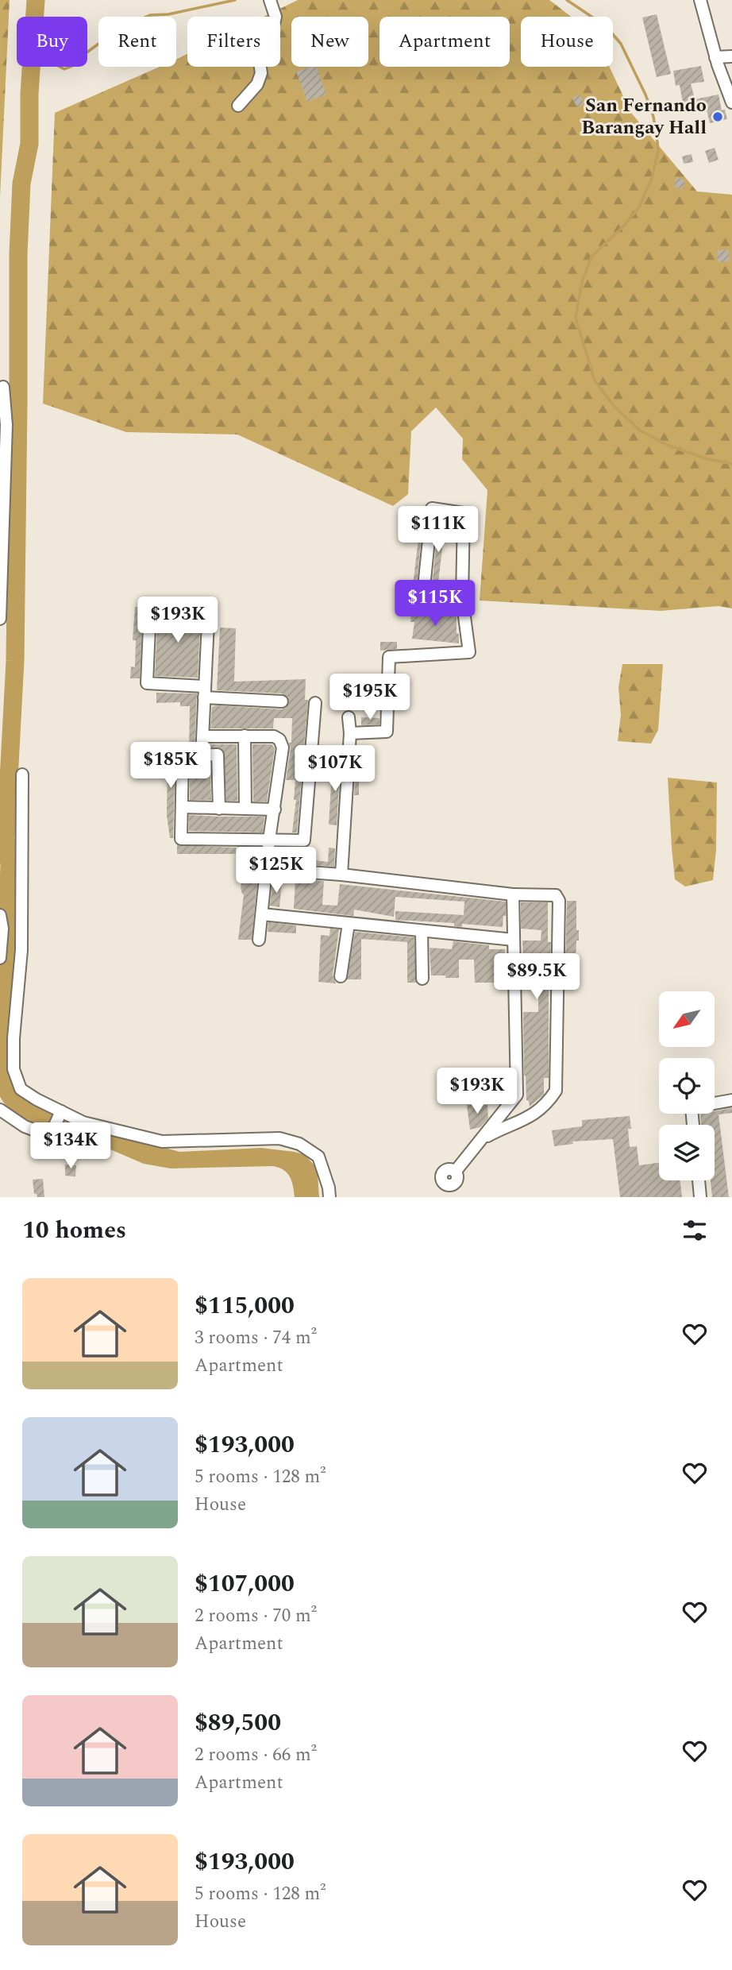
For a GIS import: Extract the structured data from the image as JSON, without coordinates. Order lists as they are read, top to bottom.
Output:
{
  "places": ["San Fernando Barangay Hall"],
  "north": "bottom left",
  "page": {
    "chip": [
      "Buy",
      "Rent",
      "Filters",
      "New",
      "Apartment",
      "House"
    ],
    "price": [
      "$111K",
      "$115K",
      "$193K",
      "$195K",
      "$185K",
      "$107K",
      "$125K",
      "$89.5K",
      "$193K",
      "$134K"
    ],
    "heading": "10 homes",
    "list": [
      {
        "name": "$115,000",
        "note": "3 rooms · 74 m² · Apartment"
      },
      {
        "name": "$193,000",
        "note": "5 rooms · 128 m² · House"
      },
      {
        "name": "$107,000",
        "note": "2 rooms · 70 m² · Apartment"
      },
      {
        "name": "$89,500",
        "note": "2 rooms · 66 m² · Apartment"
      },
      {
        "name": "$193,000",
        "note": "5 rooms · 128 m² · House"
      }
    ]
  }
}
